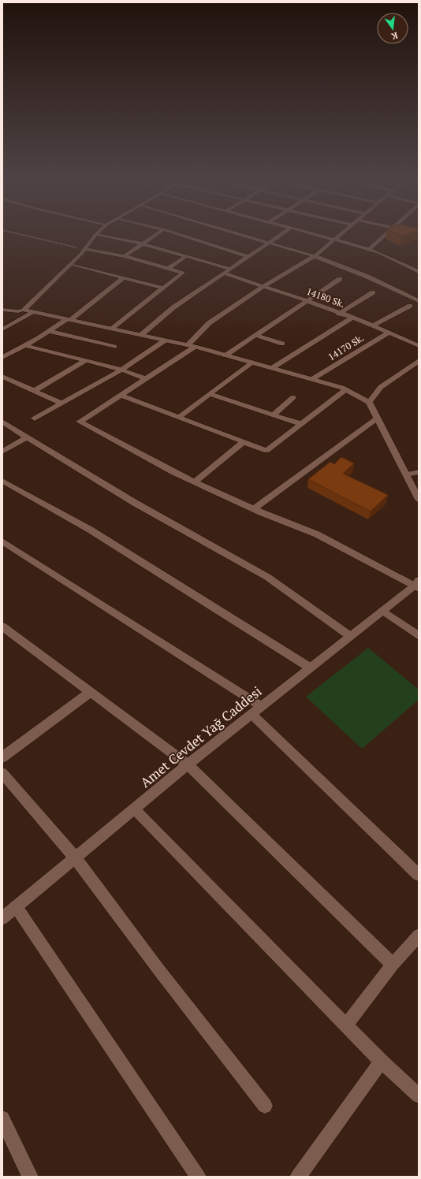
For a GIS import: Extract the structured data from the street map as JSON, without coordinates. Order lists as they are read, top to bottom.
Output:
{
  "streets": {
    "street": ["14180 Sk.", "14170 Sk.", "Amet Cevdet Yağ Caddesi"]
  },
  "crossings": [
    ["14180 Sk.", "14170 Sk."]
  ],
  "north": "bottom"
}
